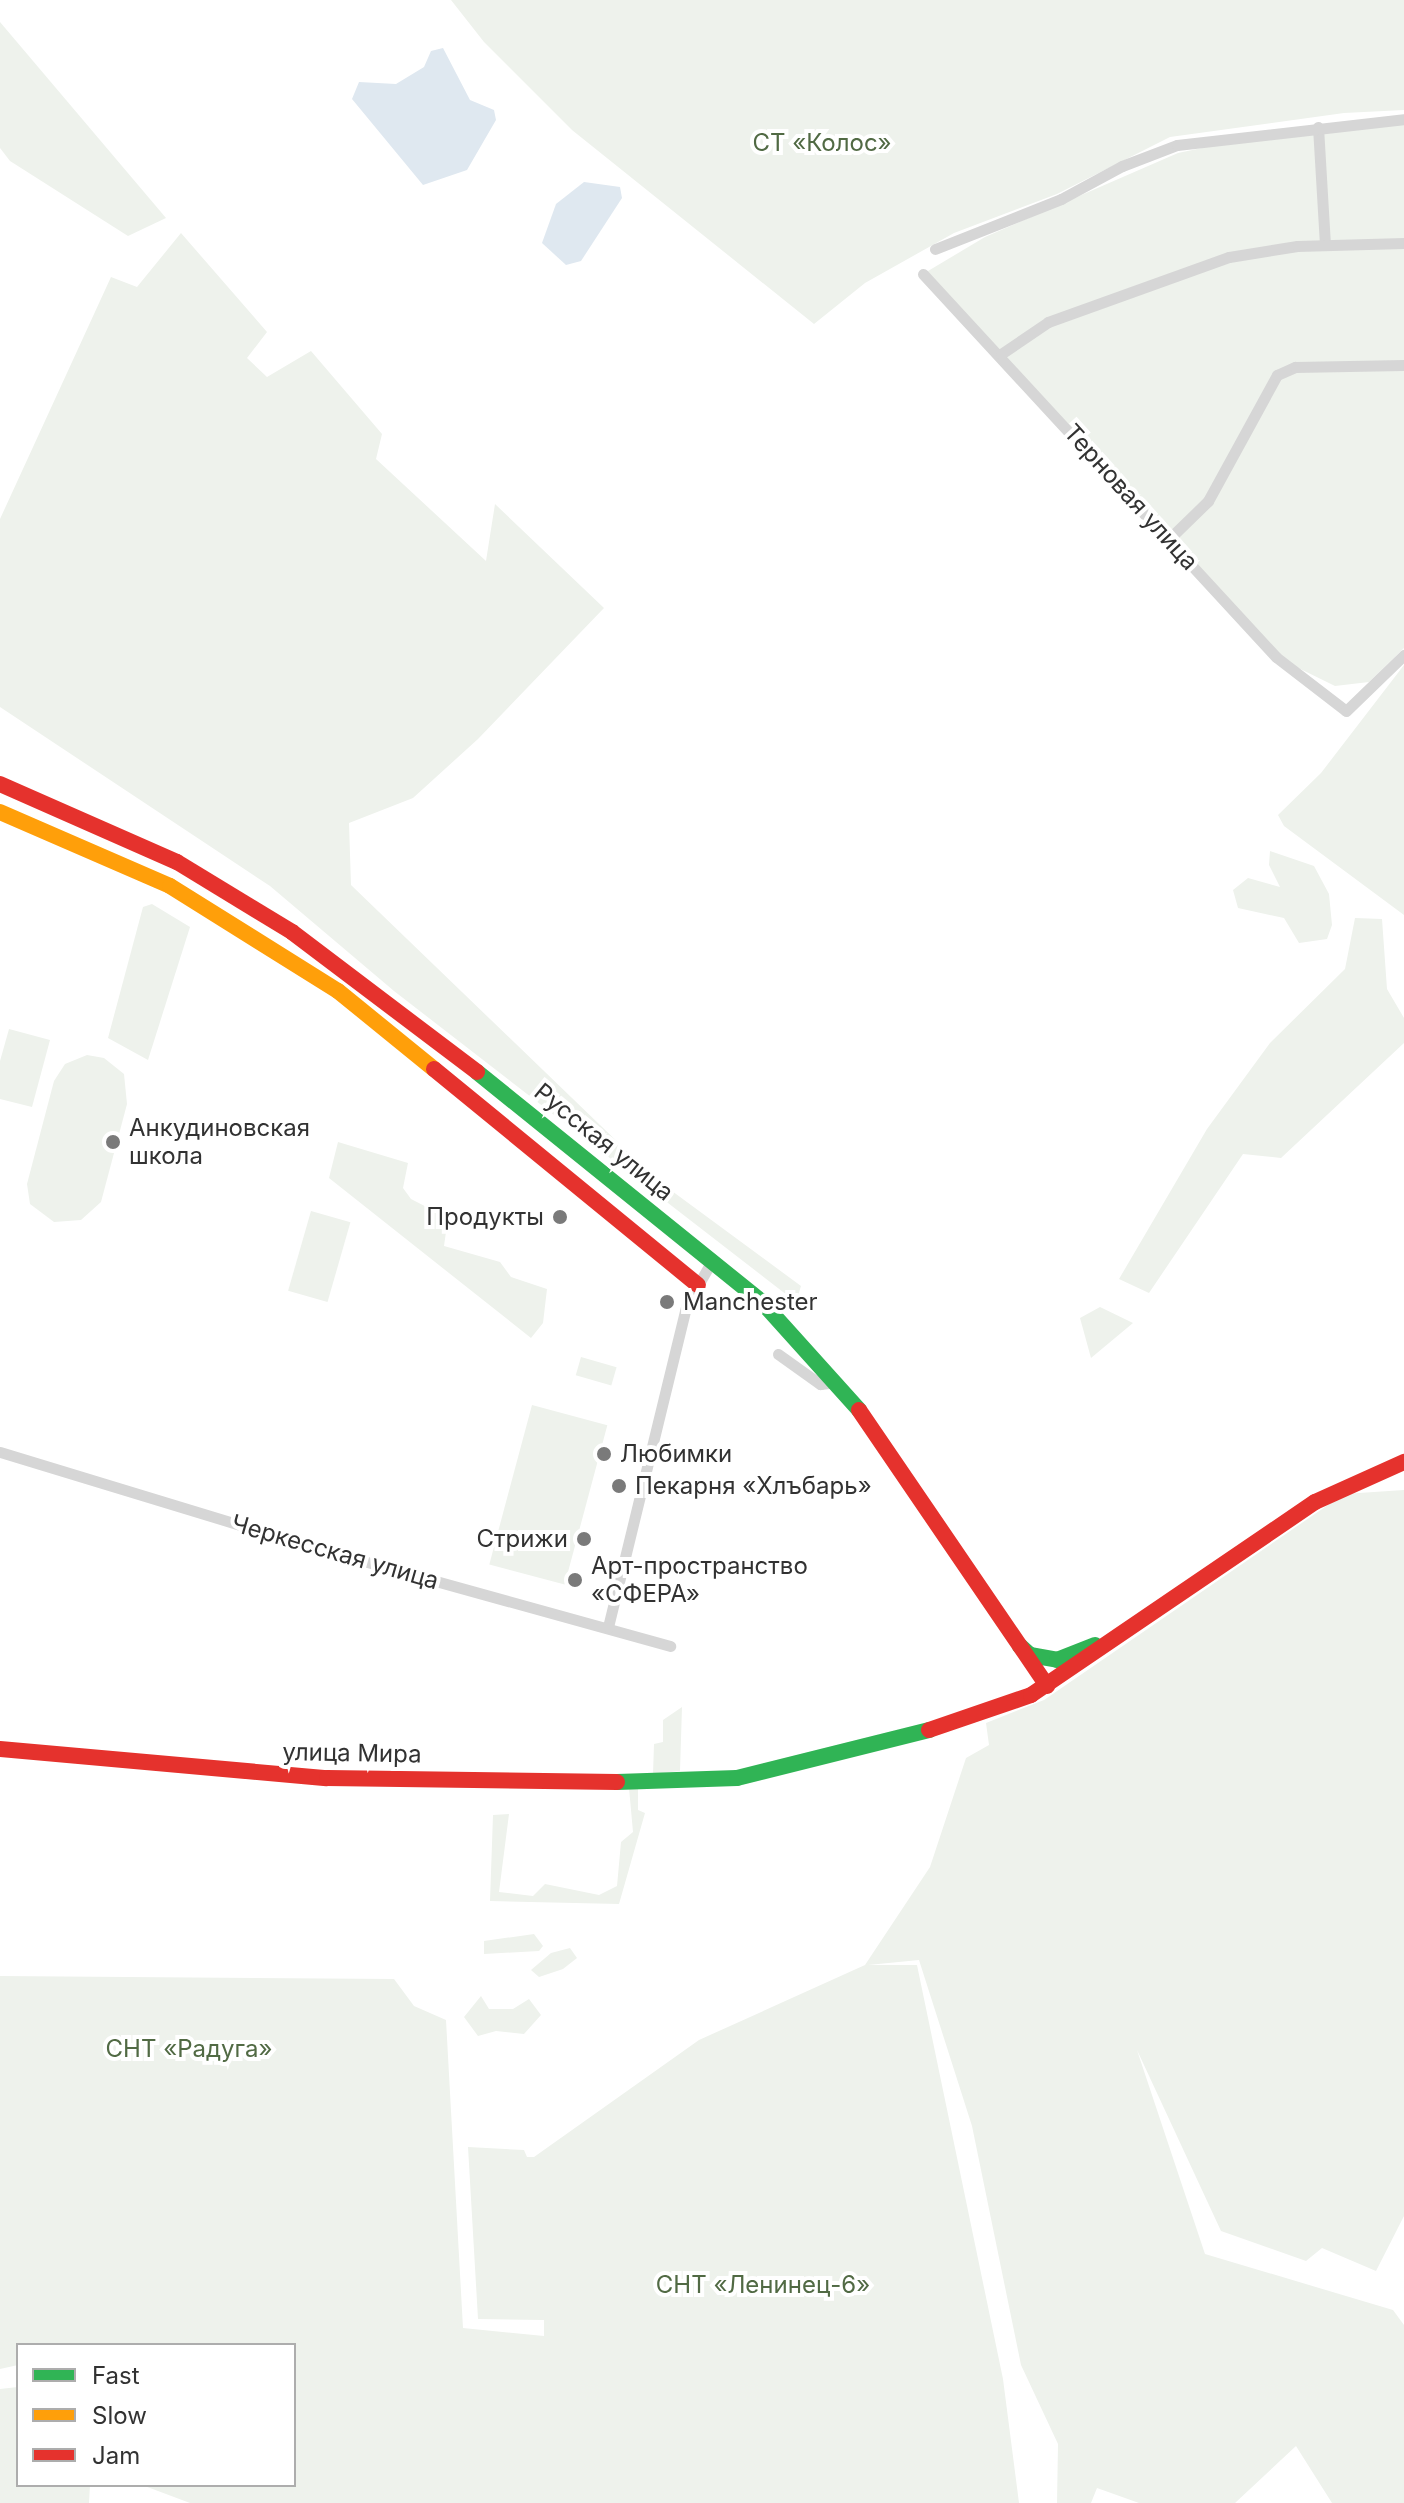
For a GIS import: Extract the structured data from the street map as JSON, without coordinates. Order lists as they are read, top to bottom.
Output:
{
  "streets": {
    "street": [
      "Терновая улица",
      "Русская улица",
      "Черкесская улица",
      "улица Мира"
    ]
  },
  "crossings": [
    ["Русская улица", "улица Мира"]
  ],
  "parks": ["СТ «Колос»", "СНТ «Радуга»", "СНТ «Ленинец-6»"],
  "places": [
    "Анкудиновская школа",
    "Продукты",
    "Manchester",
    "Любимки",
    "Пекарня «Хлъбарь»",
    "Стрижи",
    "Арт-пространство «СФЕРА»"
  ],
  "legend": ["Fast", "Slow", "Jam"]
}
